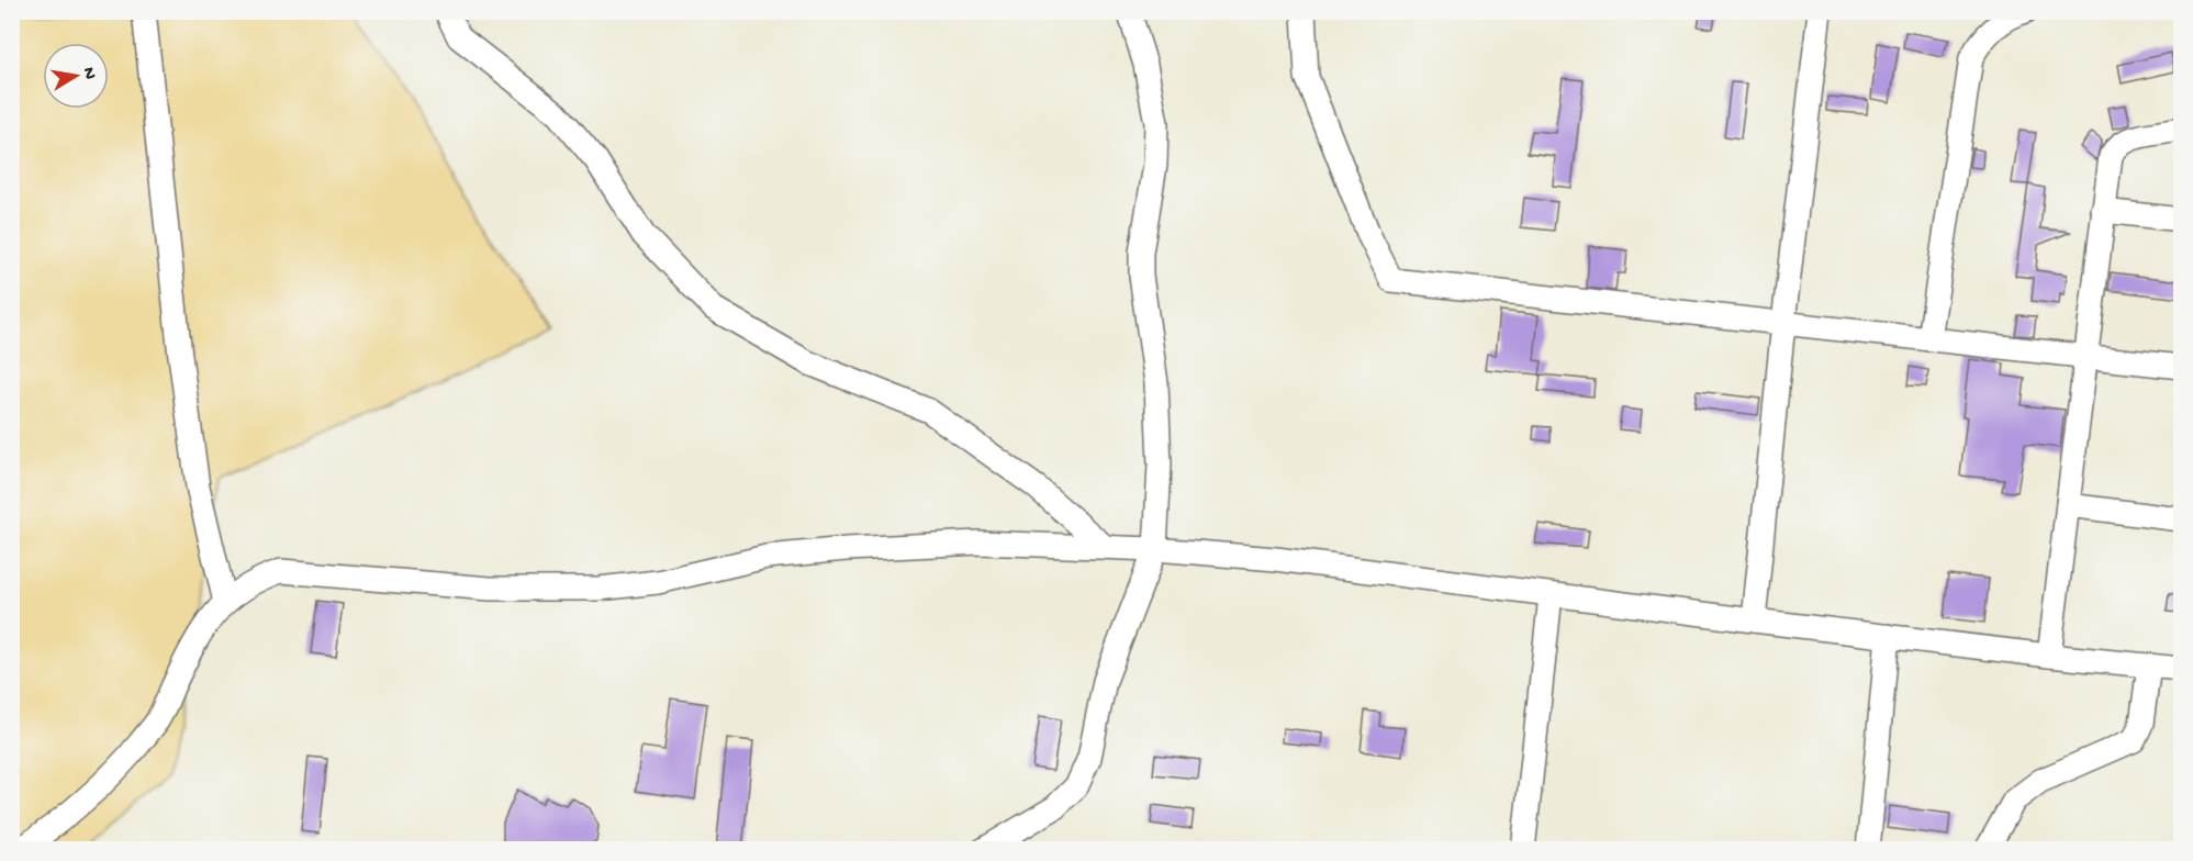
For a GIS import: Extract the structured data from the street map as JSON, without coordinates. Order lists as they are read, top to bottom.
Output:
{
  "north": "right"
}
